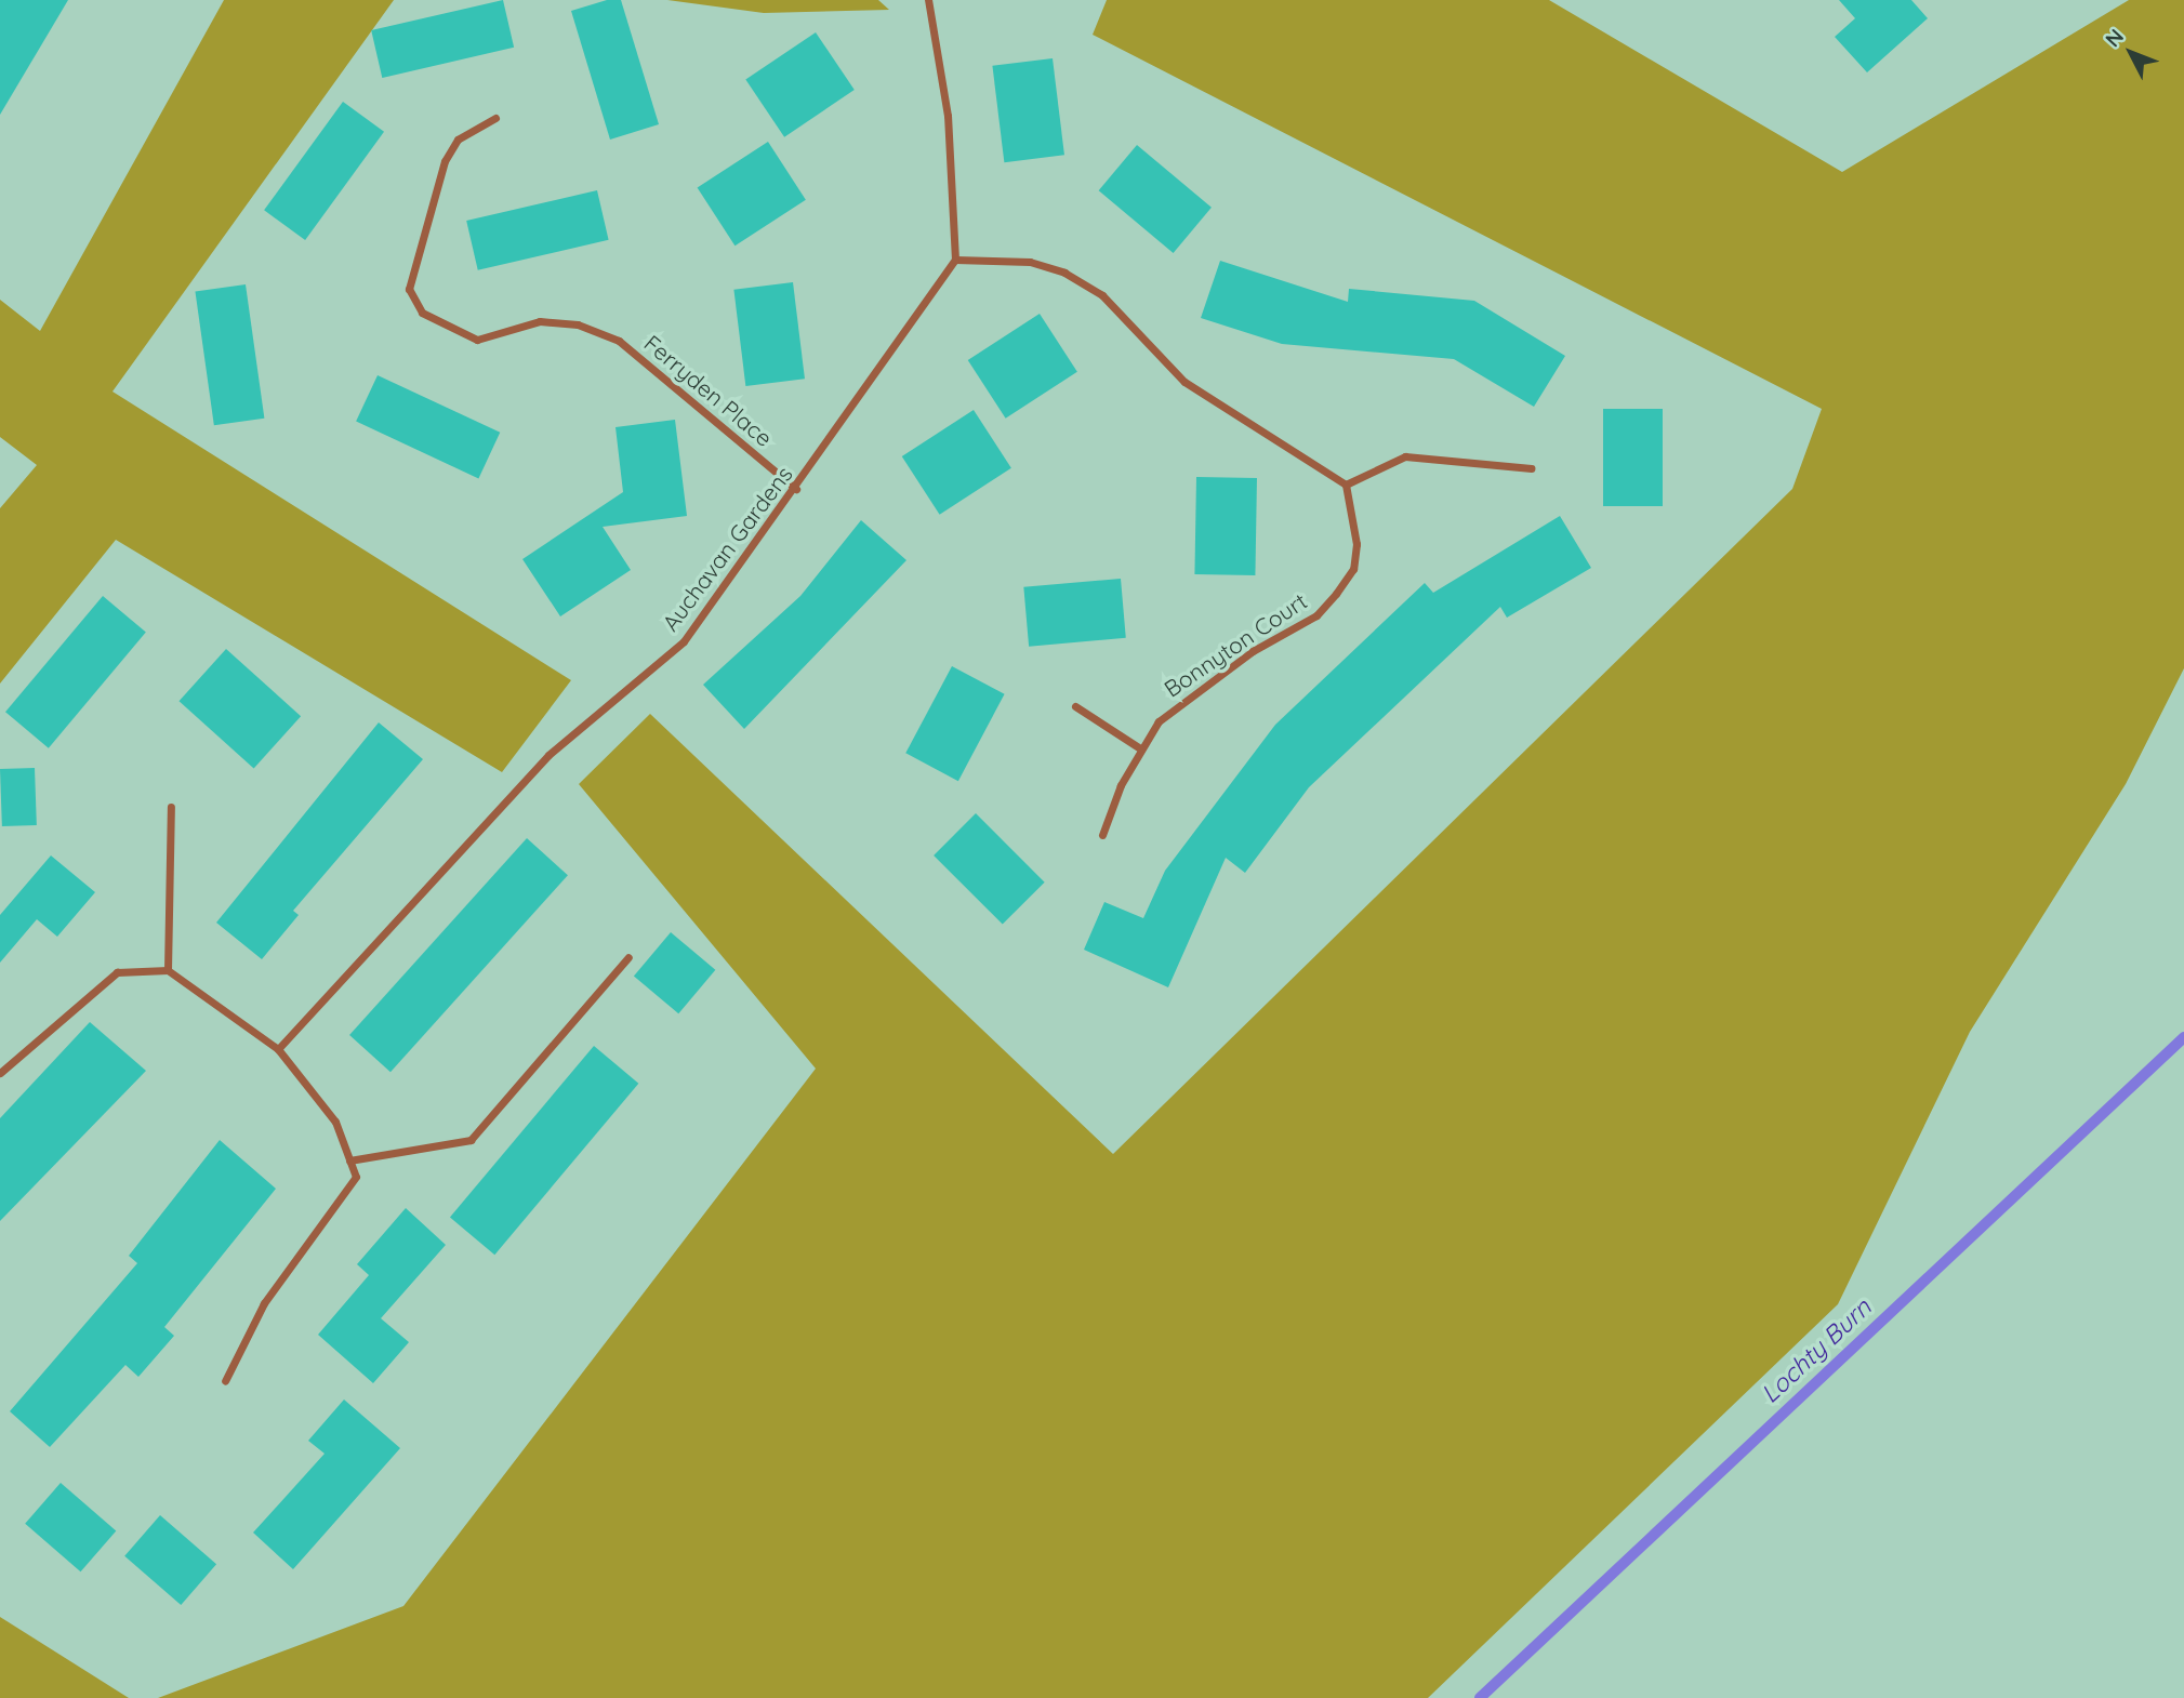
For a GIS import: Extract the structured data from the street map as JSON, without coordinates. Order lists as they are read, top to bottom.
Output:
{
  "streets": {
    "street": ["Ferryden Place", "Auchavan Gardens", "Bonnyton Court"]
  },
  "crossings": [
    ["Ferryden Place", "Auchavan Gardens"]
  ],
  "water": ["Lochty Burn"],
  "north": "top left"
}
